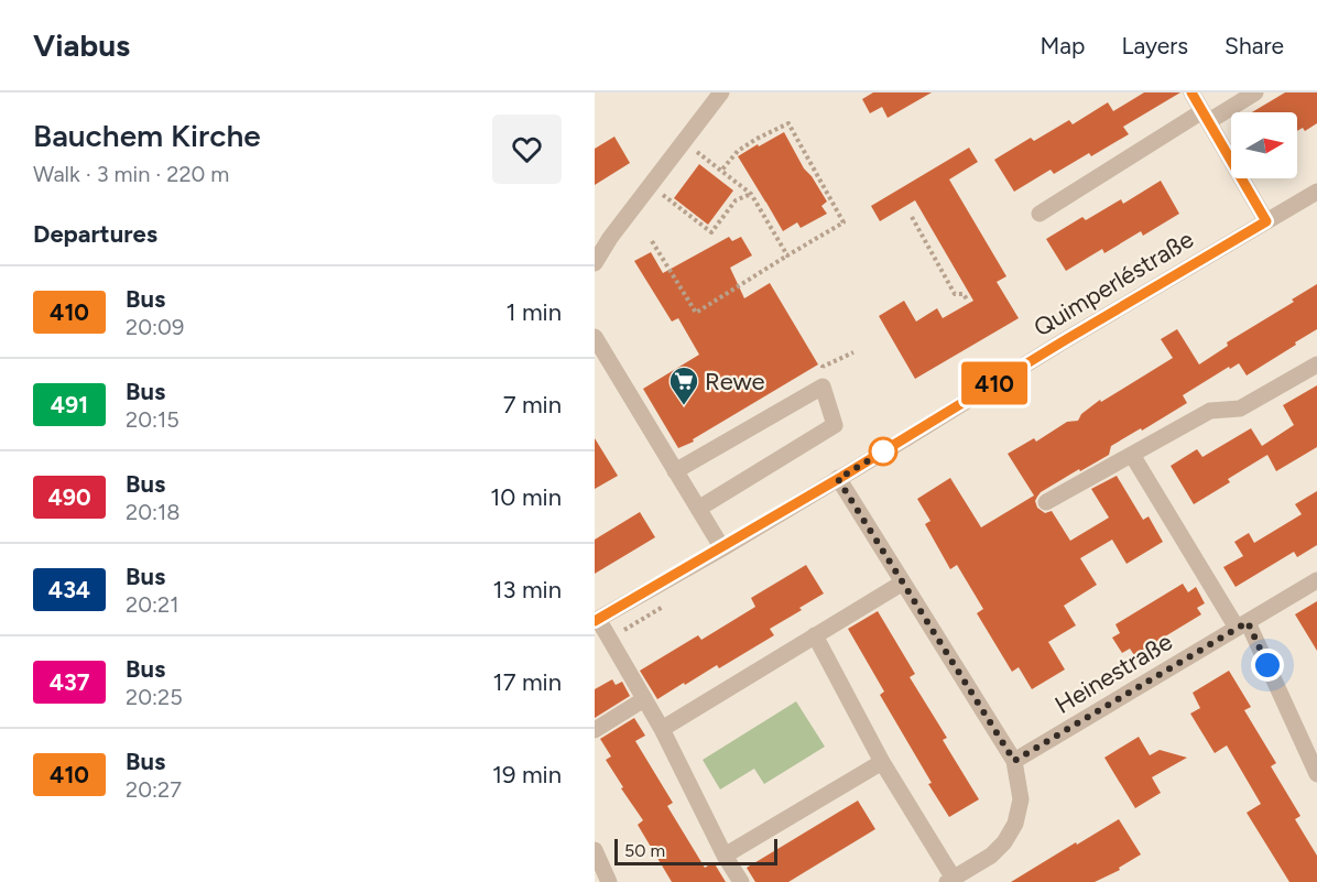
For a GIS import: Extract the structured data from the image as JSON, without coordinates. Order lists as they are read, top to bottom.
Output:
{
  "streets": {
    "street": ["Quimperléstraße", "Heinestraße"]
  },
  "places": {
    "supermarket": ["Rewe"]
  },
  "lines": ["bus line 410"],
  "scale_bar": "50 m",
  "north": "right",
  "page": {
    "header": "Viabus",
    "nav": ["Map", "Layers", "Share"],
    "heading": [
      ["Bauchem Kirche", "Walk · 3 min · 220 m"],
      "Departures"
    ],
    "on_map": "410",
    "list": [
      {
        "mark": "410",
        "name": "Bus",
        "note": "20:09",
        "value": "1 min"
      },
      {
        "mark": "491",
        "name": "Bus",
        "note": "20:15",
        "value": "7 min"
      },
      {
        "mark": "490",
        "name": "Bus",
        "note": "20:18",
        "value": "10 min"
      },
      {
        "mark": "434",
        "name": "Bus",
        "note": "20:21",
        "value": "13 min"
      },
      {
        "mark": "437",
        "name": "Bus",
        "note": "20:25",
        "value": "17 min"
      },
      {
        "mark": "410",
        "name": "Bus",
        "note": "20:27",
        "value": "19 min"
      }
    ],
    "scale": "50 m"
  }
}
